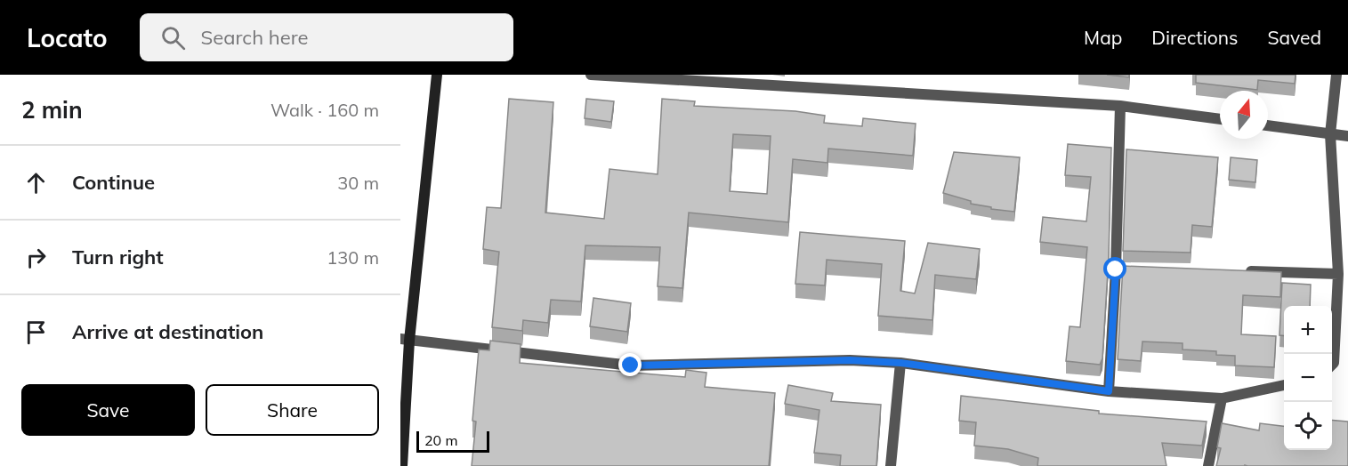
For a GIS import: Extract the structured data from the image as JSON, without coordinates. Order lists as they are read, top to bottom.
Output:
{
  "scale_bar": "20 m",
  "north": "top",
  "page": {
    "header": "Locato",
    "search": "Search here",
    "nav": ["Map", "Directions", "Saved"],
    "heading": ["2 min", "Walk · 160 m"],
    "list": [
      ["Continue", "30 m"],
      ["Turn right", "130 m"],
      "Arrive at destination"
    ],
    "map_buttons": ["+", "−"],
    "buttons": ["Save", "Share"],
    "scale": "20 m"
  }
}
